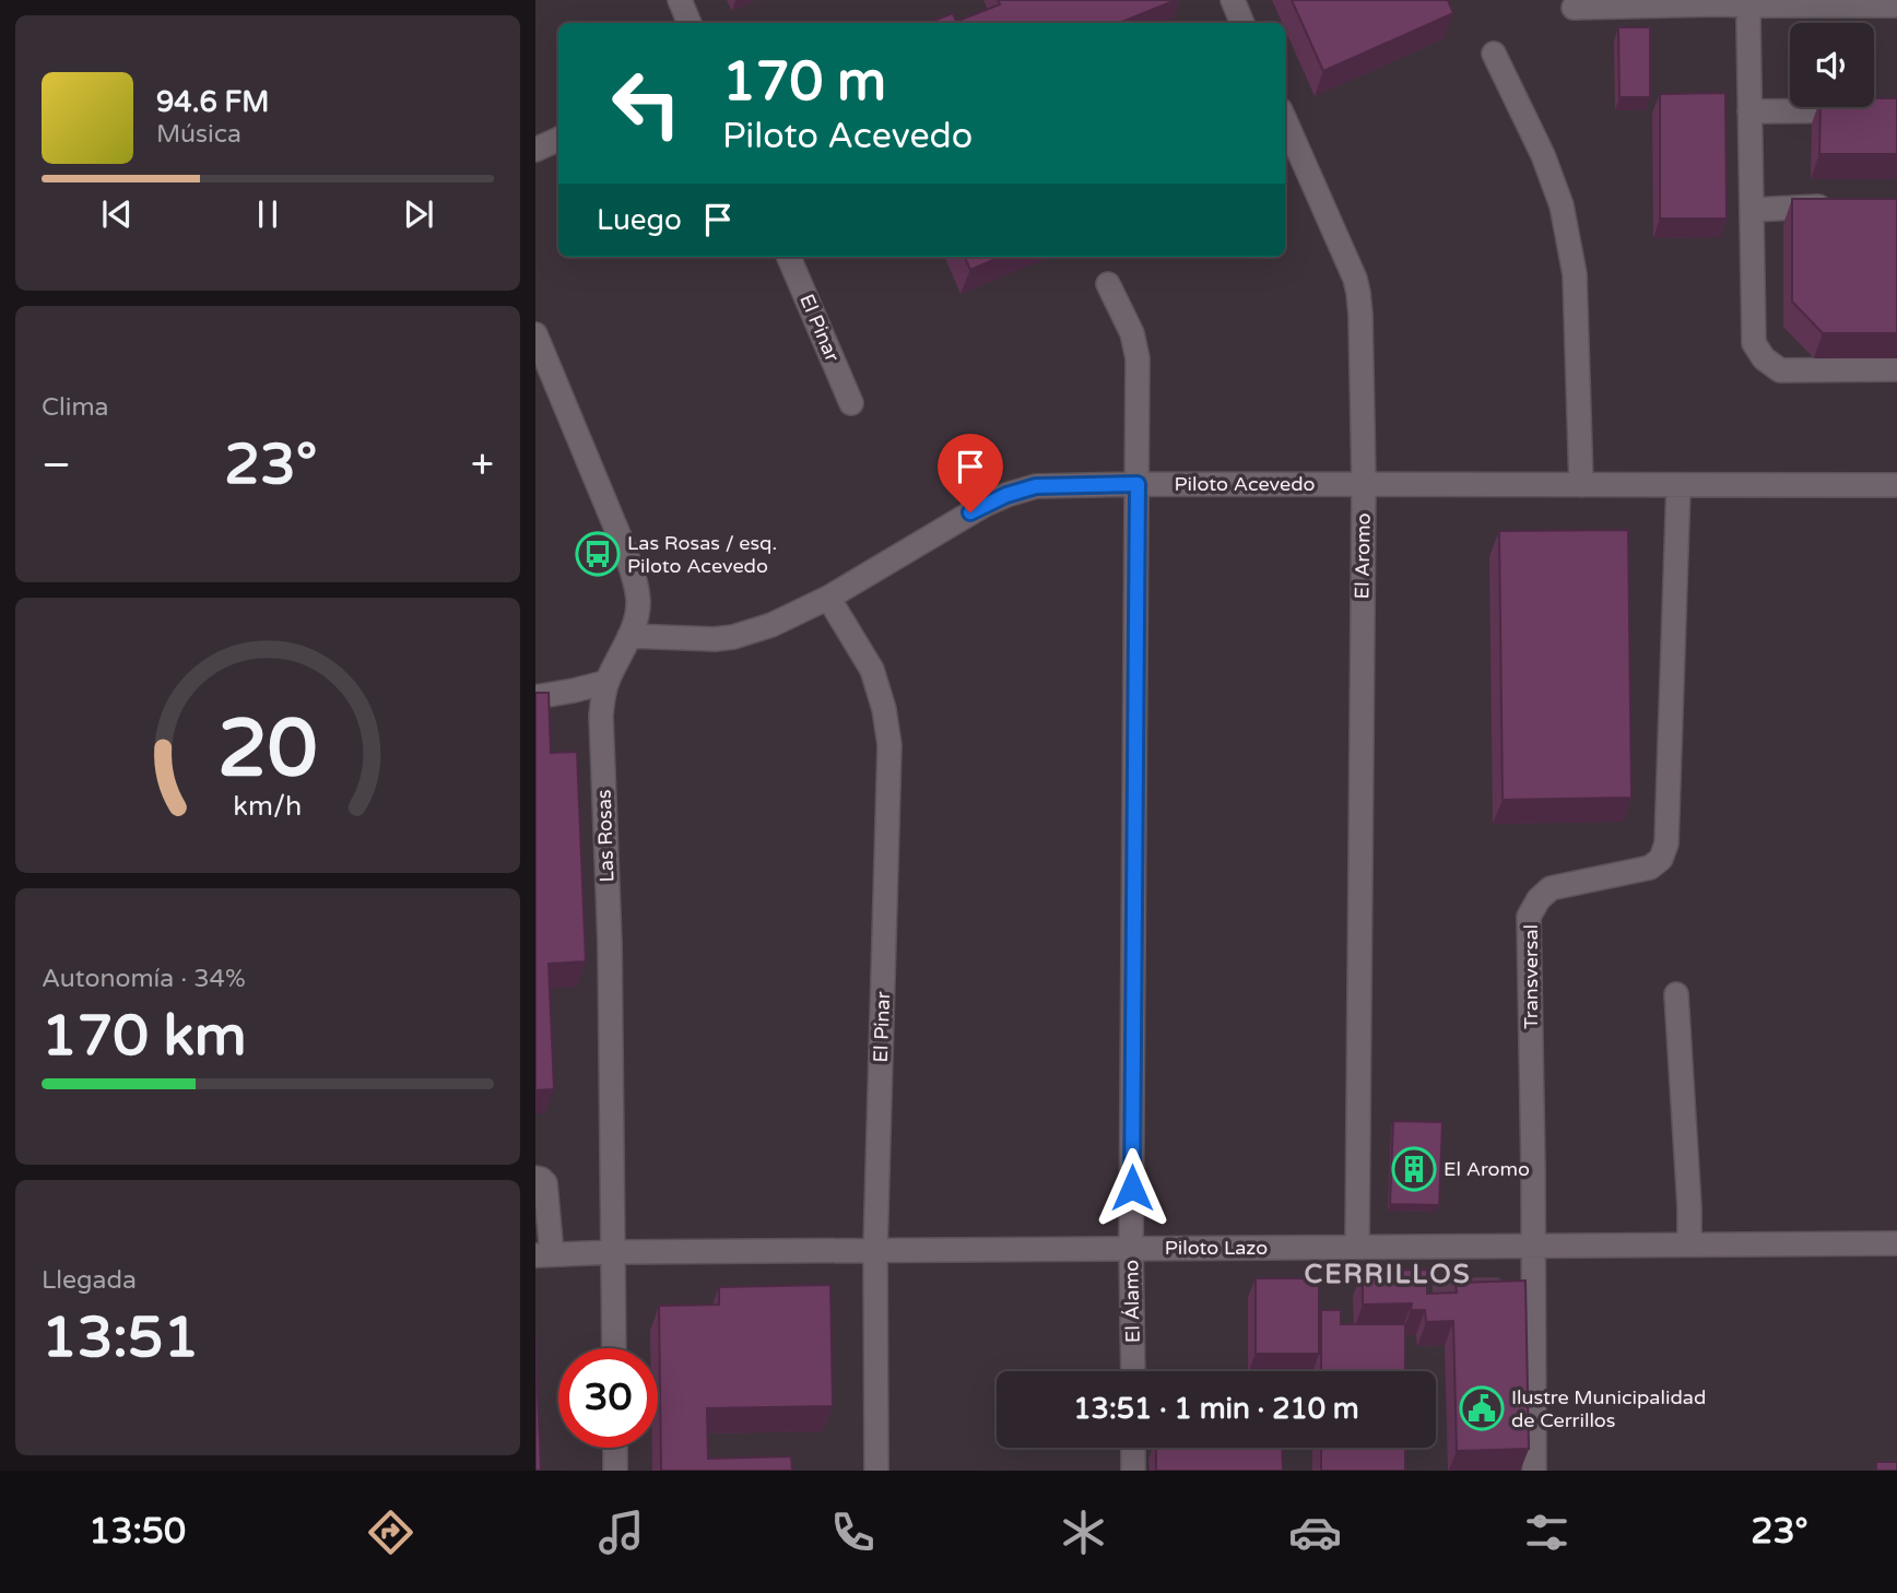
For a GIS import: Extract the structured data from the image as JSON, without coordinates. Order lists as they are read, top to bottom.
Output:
{
  "streets": {
    "street": [
      "El Pinar",
      "Piloto Acevedo",
      "El Aromo",
      "Las Rosas",
      "Transversal",
      "Piloto Lazo",
      "El Álamo"
    ]
  },
  "crossings": [
    ["El Pinar", "Piloto Acevedo"],
    ["El Pinar", "Piloto Lazo"],
    ["Piloto Acevedo", "El Aromo"],
    ["Piloto Acevedo", "Las Rosas"],
    ["Piloto Acevedo", "Transversal"],
    ["Piloto Acevedo", "El Álamo"],
    ["El Aromo", "Piloto Lazo"],
    ["Las Rosas", "Piloto Lazo"],
    ["Transversal", "Piloto Lazo"],
    ["Piloto Lazo", "El Álamo"]
  ],
  "districts": ["CERRILLOS"],
  "places": {
    "bus stop": ["Las Rosas / esq. Piloto Acevedo"],
    "building": ["El Aromo"],
    "public building": ["Ilustre Municipalidad de Cerrillos"]
  },
  "page": {
    "turn": ["170 m", "Piloto Acevedo"],
    "song": ["94.6 FM", "Música"],
    "then": "Luego",
    "tile": [
      "Clima",
      ["Autonomía · 34%", "170 km"],
      ["Llegada", "13:51"]
    ],
    "heat": ["−", "23°", "+"],
    "limit": "30",
    "trip": "13:51 · 1 min · 210 m",
    "tabs": ["13:50", "23°"],
    "gauge": ["20", "km/h"]
  }
}
